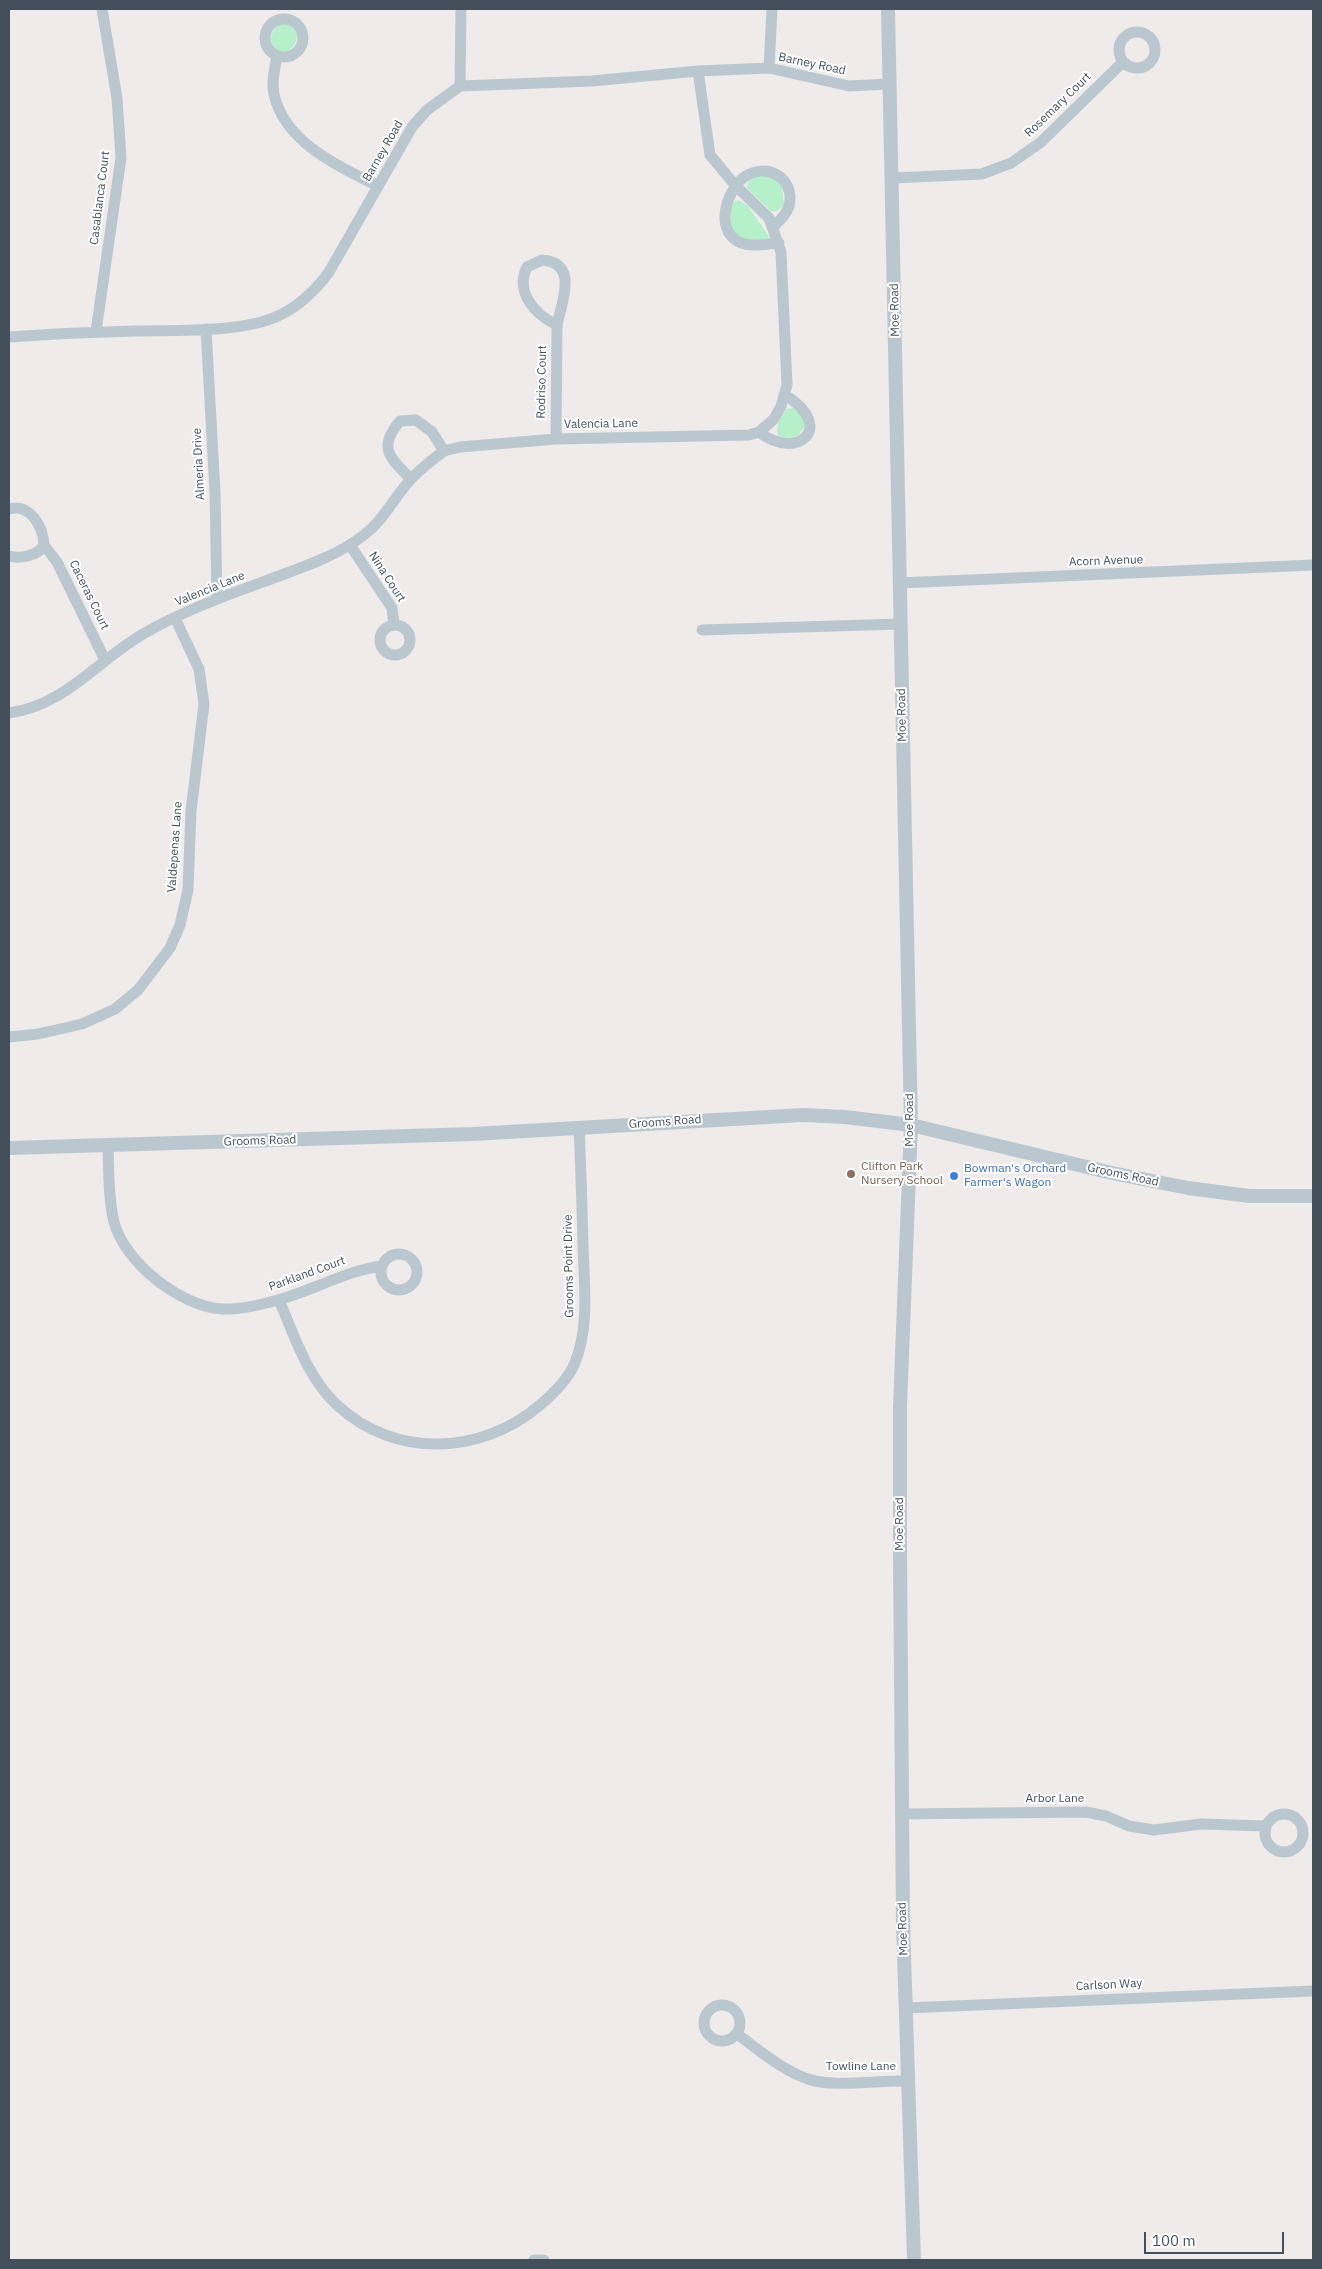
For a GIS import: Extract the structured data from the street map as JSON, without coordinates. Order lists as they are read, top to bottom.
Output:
{
  "streets": {
    "street": [
      "Barney Road",
      "Rosemary Court",
      "Casablanca Court",
      "Moe Road",
      "Rodriso Court",
      "Valencia Lane",
      "Almeria Drive",
      "Acorn Avenue",
      "Nina Court",
      "Caceras Court",
      "Valdepenas Lane",
      "Grooms Road",
      "Grooms Point Drive",
      "Parkland Court",
      "Arbor Lane",
      "Carlson Way",
      "Towline Lane"
    ]
  },
  "crossings": [
    ["Barney Road", "Casablanca Court"],
    ["Barney Road", "Moe Road"],
    ["Barney Road", "Almeria Drive"],
    ["Rosemary Court", "Moe Road"],
    ["Moe Road", "Acorn Avenue"],
    ["Moe Road", "Grooms Road"],
    ["Moe Road", "Arbor Lane"],
    ["Moe Road", "Carlson Way"],
    ["Moe Road", "Towline Lane"],
    ["Rodriso Court", "Valencia Lane"],
    ["Valencia Lane", "Almeria Drive"],
    ["Valencia Lane", "Nina Court"],
    ["Valencia Lane", "Caceras Court"],
    ["Valencia Lane", "Valdepenas Lane"],
    ["Grooms Road", "Grooms Point Drive"],
    ["Grooms Road", "Parkland Court"],
    ["Grooms Point Drive", "Parkland Court"]
  ],
  "places": ["Clifton Park Nursery School", "Bowman's Orchard Farmer's Wagon"],
  "scale_bar": "100 m"
}
